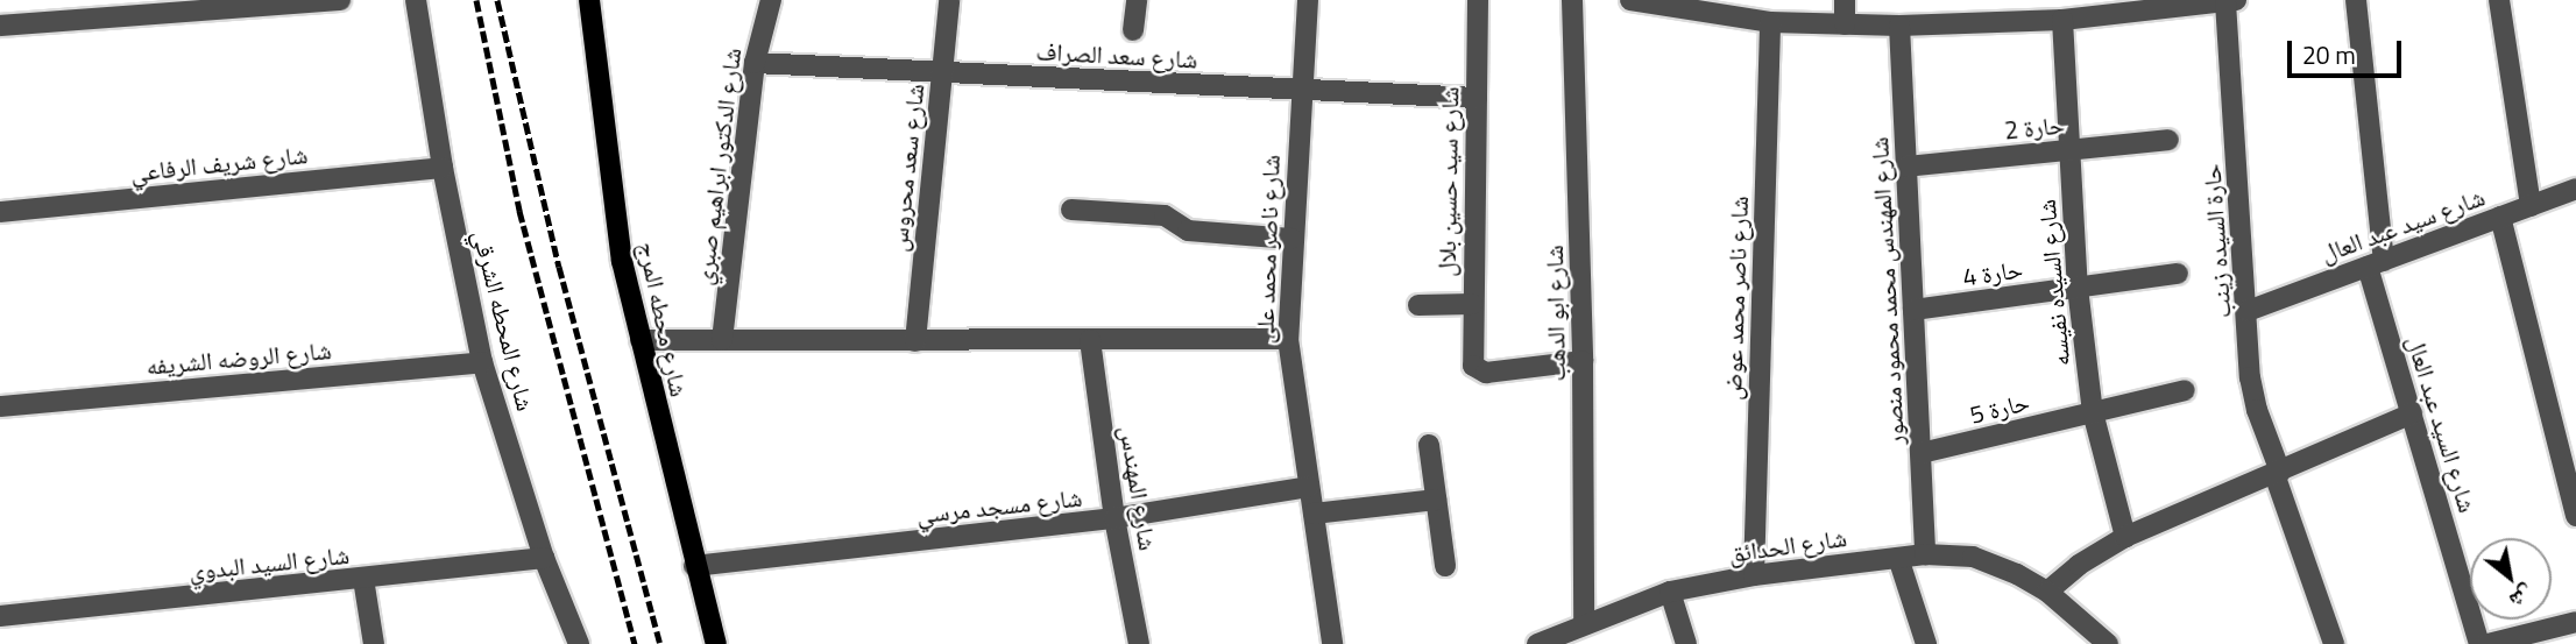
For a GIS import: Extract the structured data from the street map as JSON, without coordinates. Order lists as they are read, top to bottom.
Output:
{
  "streets": {
    "main road": ["شارع محطه المرج"],
    "street": [
      "شارع سعد الصراف",
      "حارة 2",
      "شارع شريف الرفاعي",
      "شارع الدكتور ابراهيم صبري",
      "شارع سعد محروس",
      "شارع سيد حسين بلال",
      "شارع سيد عبد العال",
      "حارة السيده زينب",
      "شارع ناصر محمد على",
      "حارة 4",
      "شارع السيده نفيسه",
      "شارع المهندس محمد محمود منصور",
      "شارع ناصر محمد عوض",
      "شارع ابو الدهب",
      "شارع المحطه الشرقي",
      "شارع الروضه الشريفه",
      "حارة 5",
      "شارع السيد عبد العال",
      "شارع المهندس",
      "شارع مسجد مرسي",
      "شارع الحدائق",
      "شارع السيد البدوي"
    ]
  },
  "crossings": [
    ["شارع سعد الصراف", "شارع الدكتور ابراهيم صبري"],
    ["شارع سعد الصراف", "شارع سعد محروس"],
    ["شارع سعد الصراف", "شارع سيد حسين بلال"],
    ["شارع سعد الصراف", "شارع ناصر محمد على"],
    ["حارة 2", "شارع السيده نفيسه"],
    ["حارة 2", "شارع المهندس محمد محمود منصور"],
    ["شارع شريف الرفاعي", "شارع المحطه الشرقي"],
    ["شارع سيد حسين بلال", "شارع ابو الدهب"],
    ["شارع سيد عبد العال", "حارة السيده زينب"],
    ["شارع سيد عبد العال", "شارع السيد عبد العال"],
    ["شارع ناصر محمد على", "شارع مسجد مرسي"],
    ["حارة 4", "شارع السيده نفيسه"],
    ["حارة 4", "شارع المهندس محمد محمود منصور"],
    ["شارع السيده نفيسه", "حارة 5"],
    ["شارع المهندس محمد محمود منصور", "حارة 5"],
    ["شارع المهندس محمد محمود منصور", "شارع الحدائق"],
    ["شارع ناصر محمد عوض", "شارع الحدائق"],
    ["شارع ابو الدهب", "شارع الحدائق"],
    ["شارع محطه المرج", "شارع مسجد مرسي"],
    ["شارع المحطه الشرقي", "شارع الروضه الشريفه"],
    ["شارع المحطه الشرقي", "شارع السيد البدوي"],
    ["شارع المهندس", "شارع مسجد مرسي"]
  ],
  "scale_bar": "20 m",
  "north": "bottom right"
}
